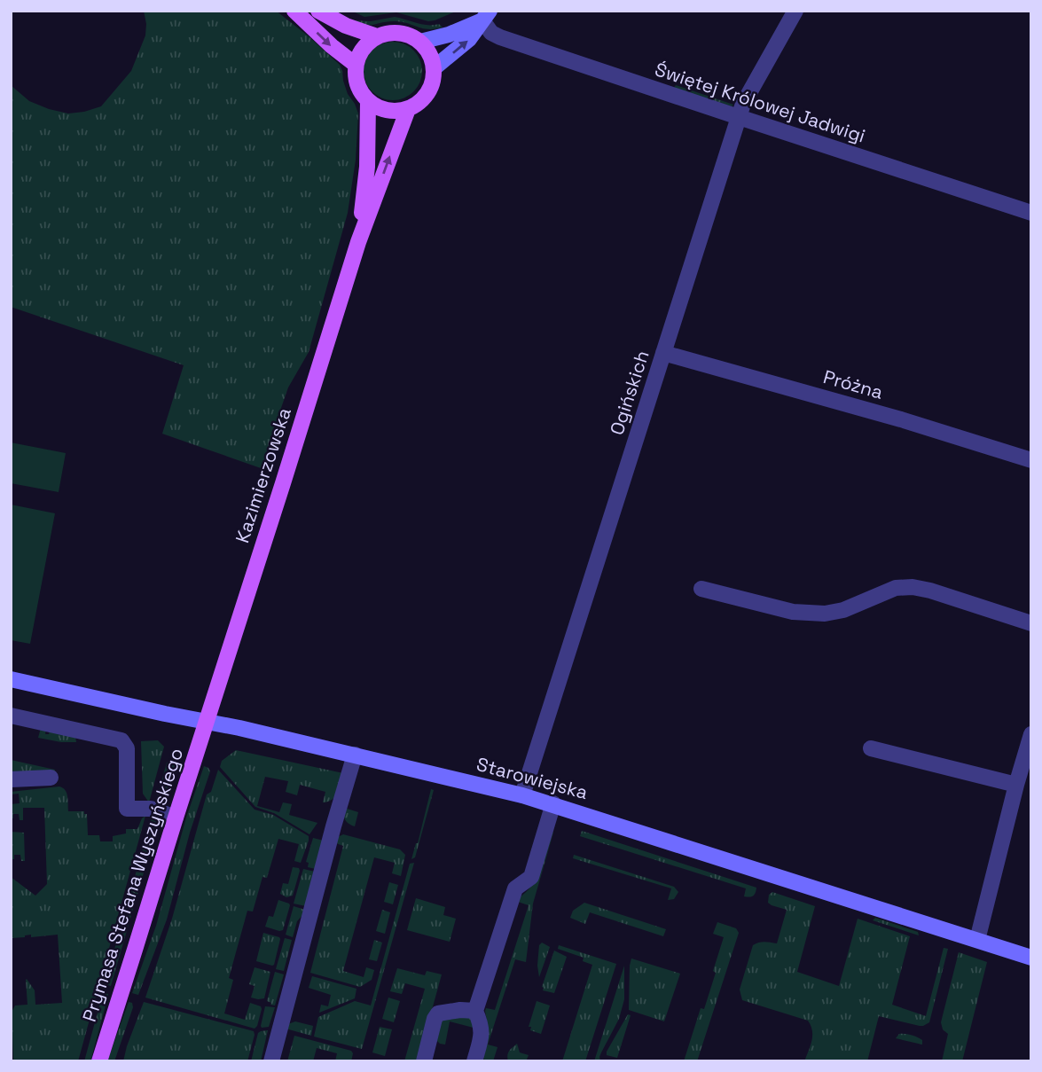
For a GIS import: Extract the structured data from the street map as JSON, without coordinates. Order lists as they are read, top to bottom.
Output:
{
  "streets": {
    "main road": ["Kazimierzowska", "Starowiejska", "Prymasa Stefana Wyszyńskiego"],
    "street": ["Świętej Królowej Jadwigi", "Próżna", "Ogińskich"]
  },
  "crossings": [
    ["Świętej Królowej Jadwigi", "Ogińskich"],
    ["Próżna", "Ogińskich"],
    ["Ogińskich", "Starowiejska"],
    ["Kazimierzowska", "Starowiejska"],
    ["Kazimierzowska", "Prymasa Stefana Wyszyńskiego"],
    ["Starowiejska", "Prymasa Stefana Wyszyńskiego"]
  ]
}
